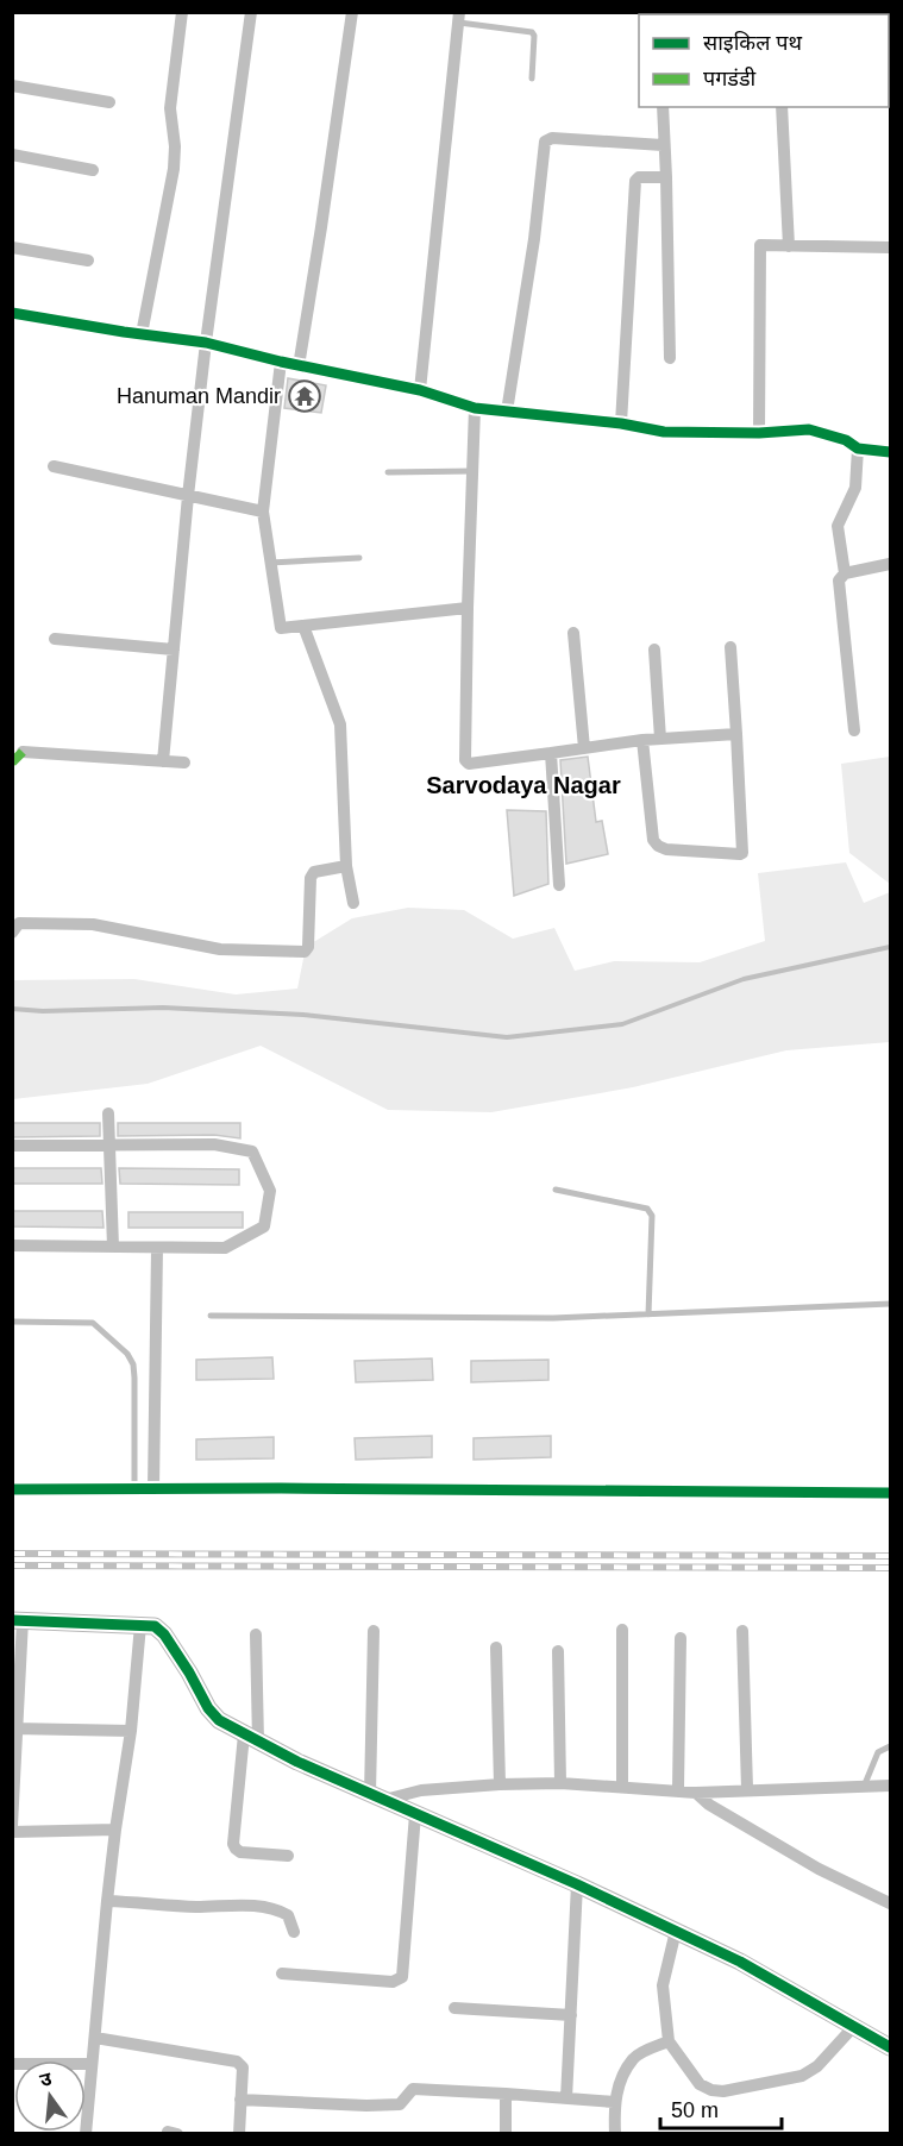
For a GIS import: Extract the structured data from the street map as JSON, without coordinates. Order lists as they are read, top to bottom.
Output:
{
  "districts": ["Sarvodaya Nagar"],
  "places": {
    "temple": ["Hanuman Mandir"]
  },
  "legend": ["साइकिल पथ", "पगडंडी"],
  "scale_bar": "50 m",
  "north": "top"
}
